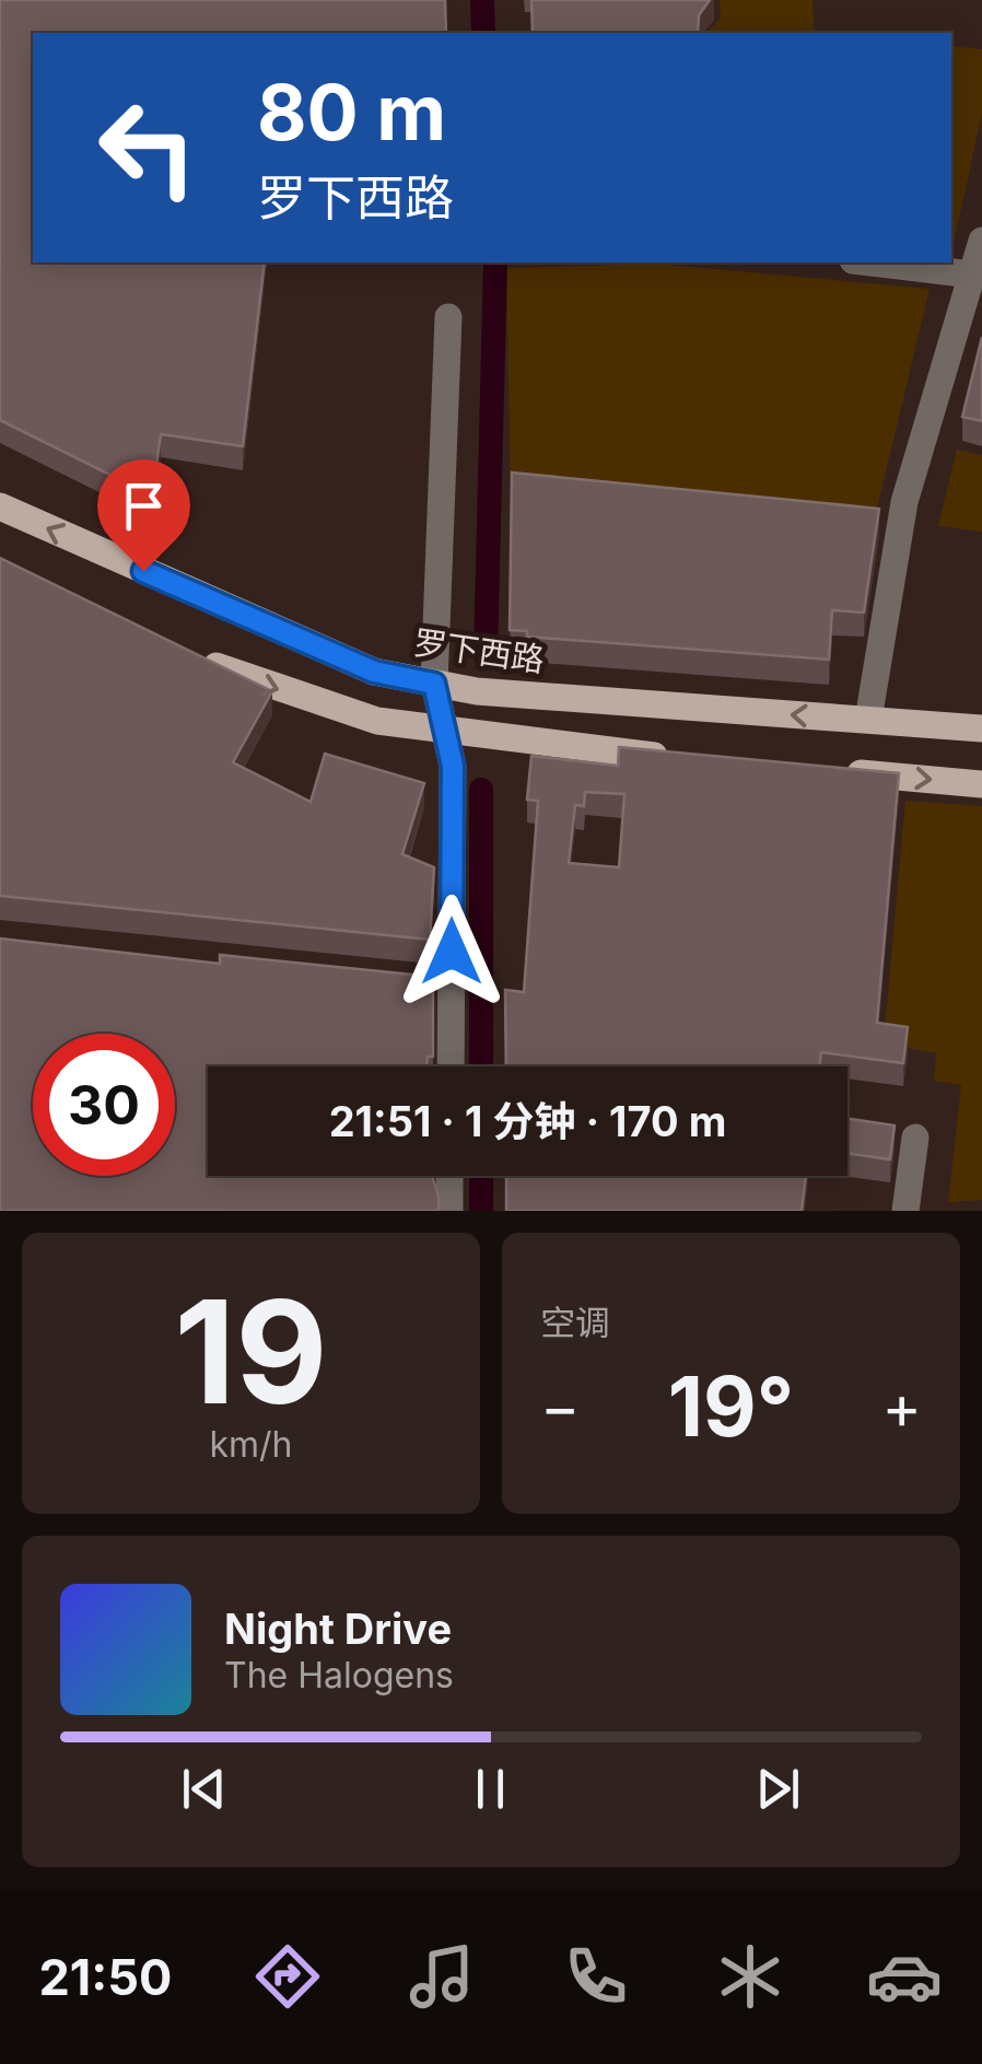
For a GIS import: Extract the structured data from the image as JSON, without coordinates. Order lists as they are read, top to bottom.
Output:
{
  "streets": {
    "main road": ["罗下西路"]
  },
  "page": {
    "turn": ["80 m", "罗下西路"],
    "limit": "30",
    "trip": "21:51 · 1 分钟 · 170 m",
    "tile": [
      ["19", "km/h"],
      "空调"
    ],
    "heat": ["−", "19°", "+"],
    "song": ["Night Drive", "The Halogens"],
    "tabs": "21:50"
  }
}
